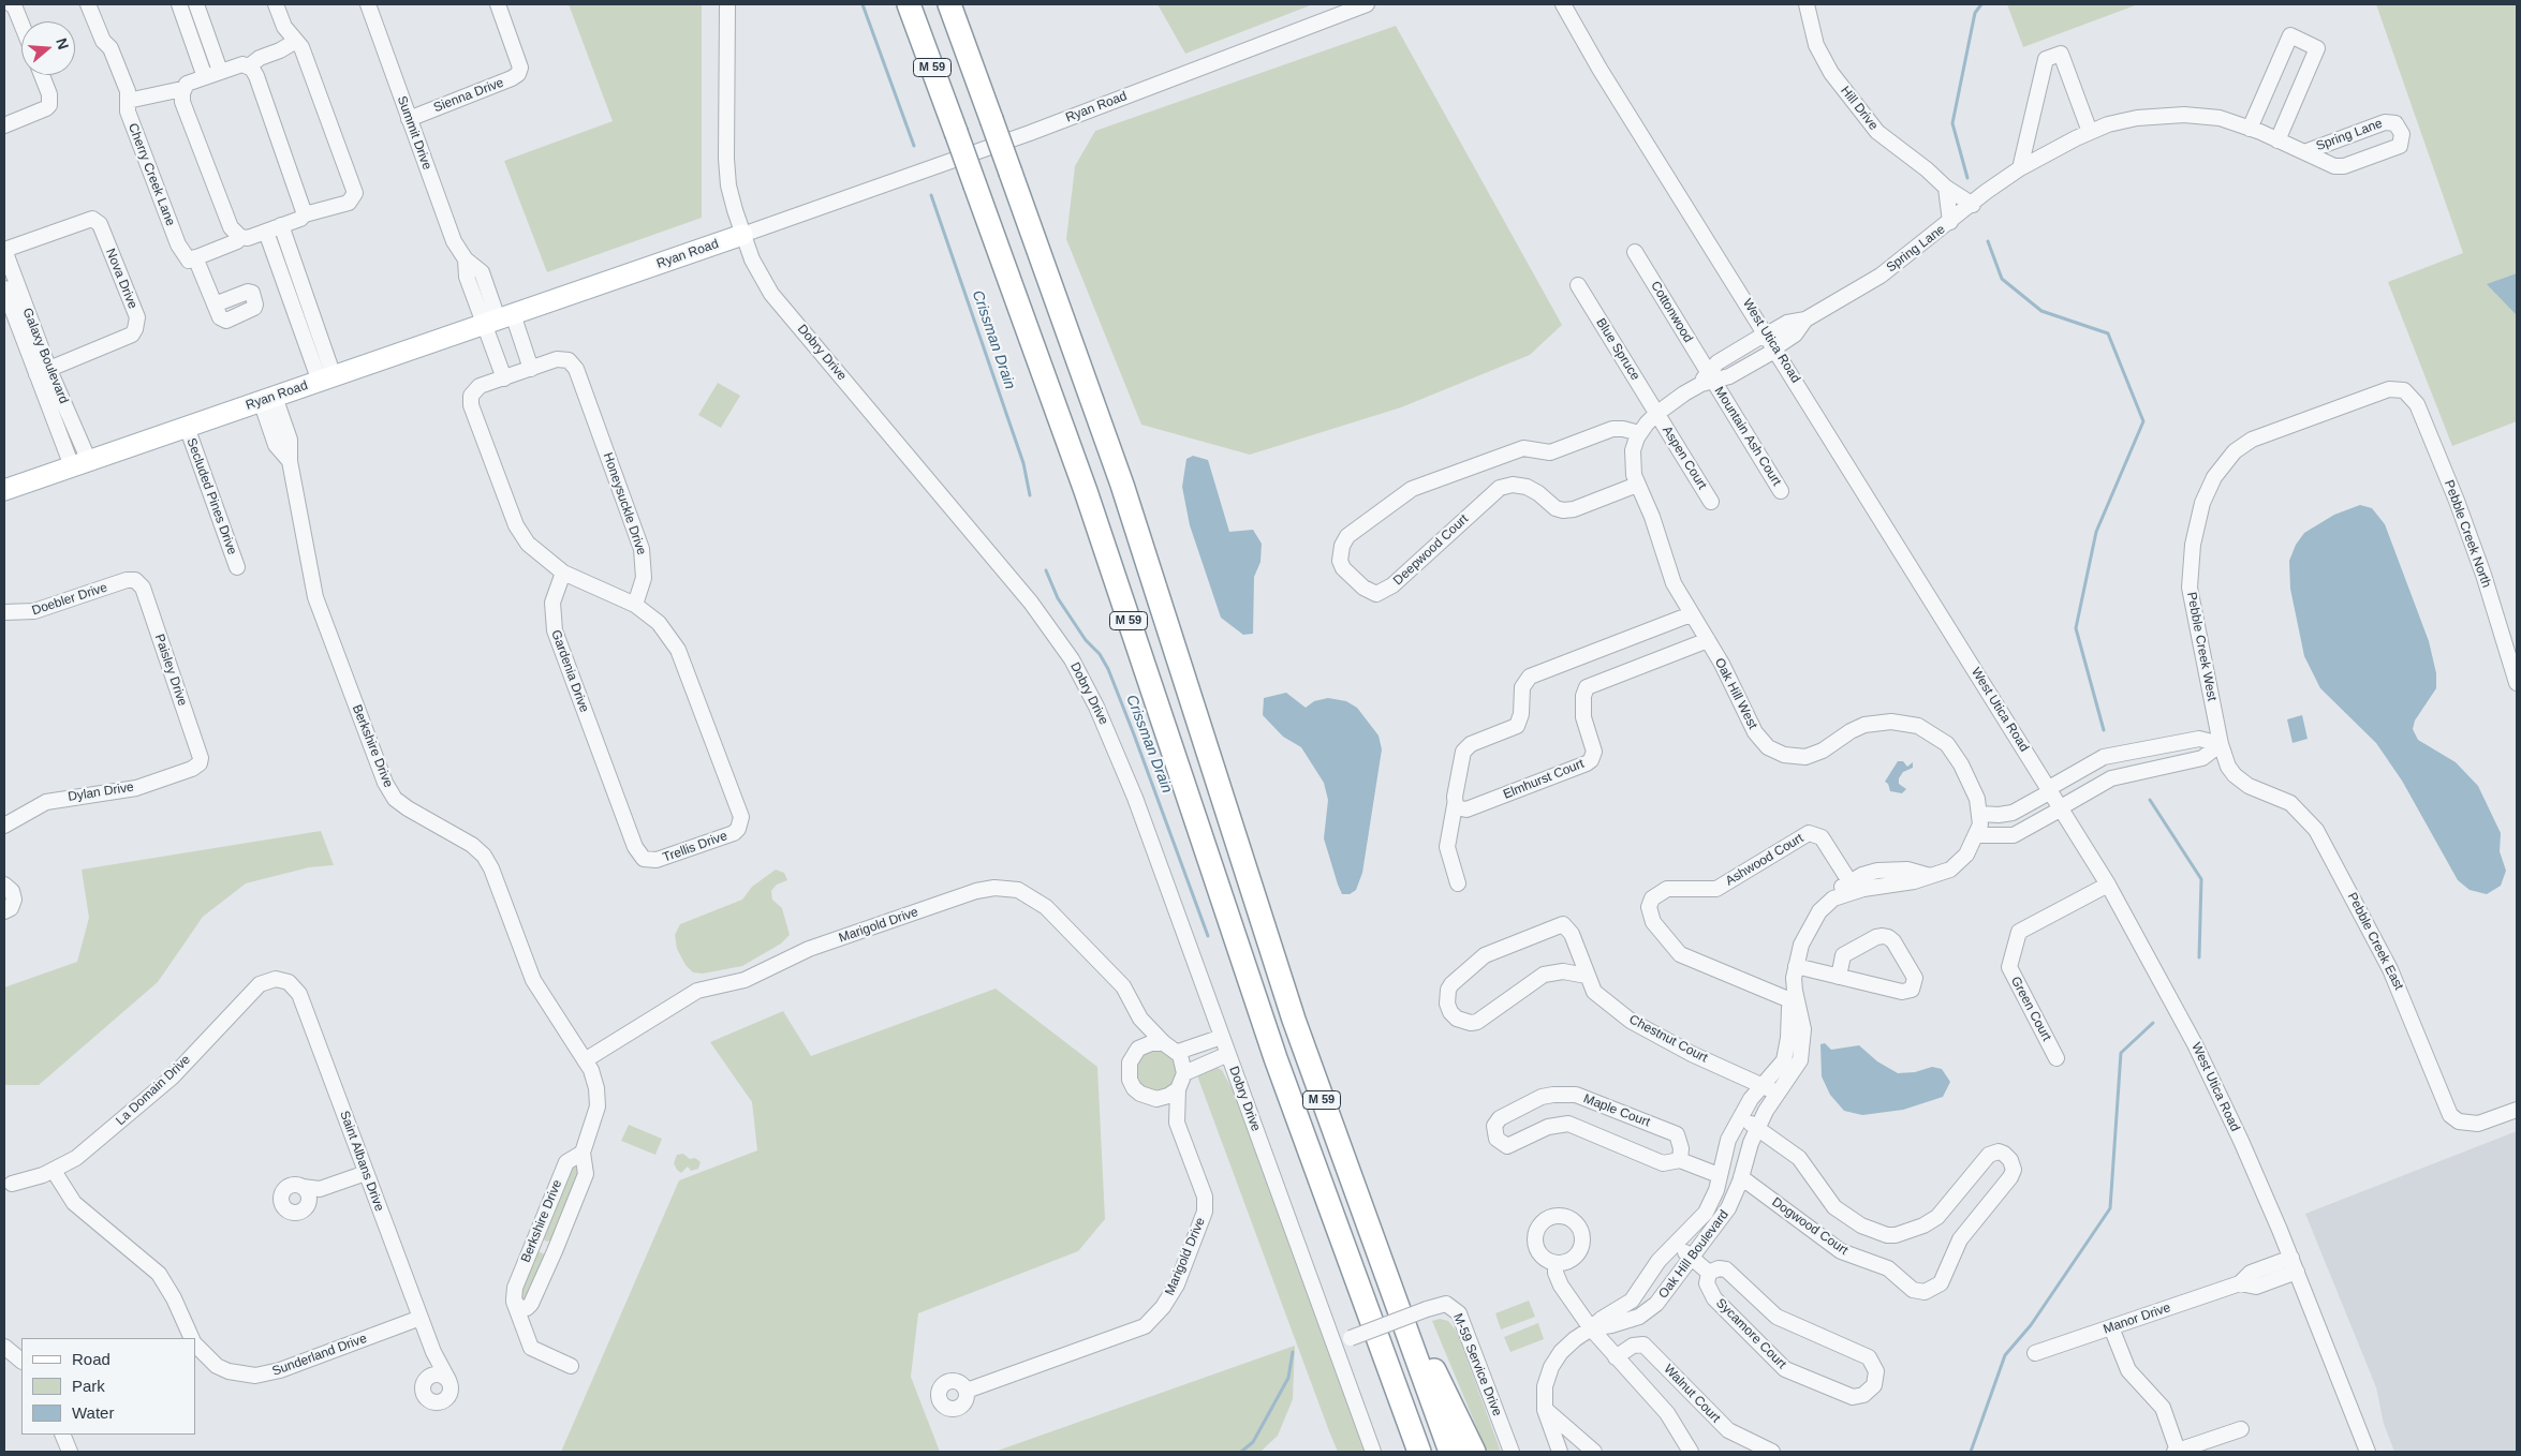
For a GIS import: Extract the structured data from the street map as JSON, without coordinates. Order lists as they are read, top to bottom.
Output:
{
  "streets": {
    "highway": ["M 59"],
    "main road": ["Ryan Road"],
    "street": [
      "Sienna Drive",
      "Hill Drive",
      "Summit Drive",
      "Spring Lane",
      "Cherry Creek Lane",
      "Nova Drive",
      "Cottonwood",
      "West Utica Road",
      "Blue Spruce",
      "Dobry Drive",
      "Galaxy Boulevard",
      "Mountain Ash Court",
      "Aspen Court",
      "Secluded Pines Drive",
      "Honeysuckle Drive",
      "Pebble Creek North",
      "Deepwood Court",
      "Doebler Drive",
      "Pebble Creek West",
      "Paisley Drive",
      "Gardenia Drive",
      "Oak Hill West",
      "Berkshire Drive",
      "Elmhurst Court",
      "Dylan Drive",
      "Trellis Drive",
      "Ashwood Court",
      "Marigold Drive",
      "Pebble Creek East",
      "Green Court",
      "Chestnut Court",
      "La Domain Drive",
      "Maple Court",
      "Saint Albans Drive",
      "Dogwood Court",
      "Oak Hill Boulevard",
      "Manor Drive",
      "Sycamore Court",
      "Sunderland Drive",
      "M-59 Service Drive",
      "Walnut Court"
    ]
  },
  "crossings": [
    ["Sienna Drive", "Summit Drive"],
    ["Ryan Road", "Summit Drive"],
    ["Ryan Road", "Dobry Drive"],
    ["Ryan Road", "Galaxy Boulevard"],
    ["Ryan Road", "Secluded Pines Drive"],
    ["Ryan Road", "Berkshire Drive"],
    ["Hill Drive", "Spring Lane"],
    ["Spring Lane", "West Utica Road"],
    ["Nova Drive", "Galaxy Boulevard"],
    ["Cottonwood", "Mountain Ash Court"],
    ["West Utica Road", "Green Court"],
    ["West Utica Road", "Manor Drive"],
    ["Blue Spruce", "Aspen Court"],
    ["Dobry Drive", "M-59 Service Drive"],
    ["Honeysuckle Drive", "Trellis Drive"],
    ["Pebble Creek North", "Pebble Creek West"],
    ["Deepwood Court", "Oak Hill West"],
    ["Doebler Drive", "Paisley Drive"],
    ["Pebble Creek West", "Pebble Creek East"],
    ["Paisley Drive", "Dylan Drive"],
    ["Gardenia Drive", "Trellis Drive"],
    ["Oak Hill West", "Elmhurst Court"],
    ["Berkshire Drive", "Marigold Drive"],
    ["Ashwood Court", "Oak Hill Boulevard"],
    ["Chestnut Court", "Oak Hill Boulevard"],
    ["La Domain Drive", "Saint Albans Drive"],
    ["Maple Court", "Dogwood Court"],
    ["Maple Court", "Oak Hill Boulevard"],
    ["Saint Albans Drive", "Sunderland Drive"],
    ["Dogwood Court", "Oak Hill Boulevard"]
  ],
  "water": ["Crissman Drain"],
  "legend": ["Road", "Park", "Water"],
  "north": "right"
}
